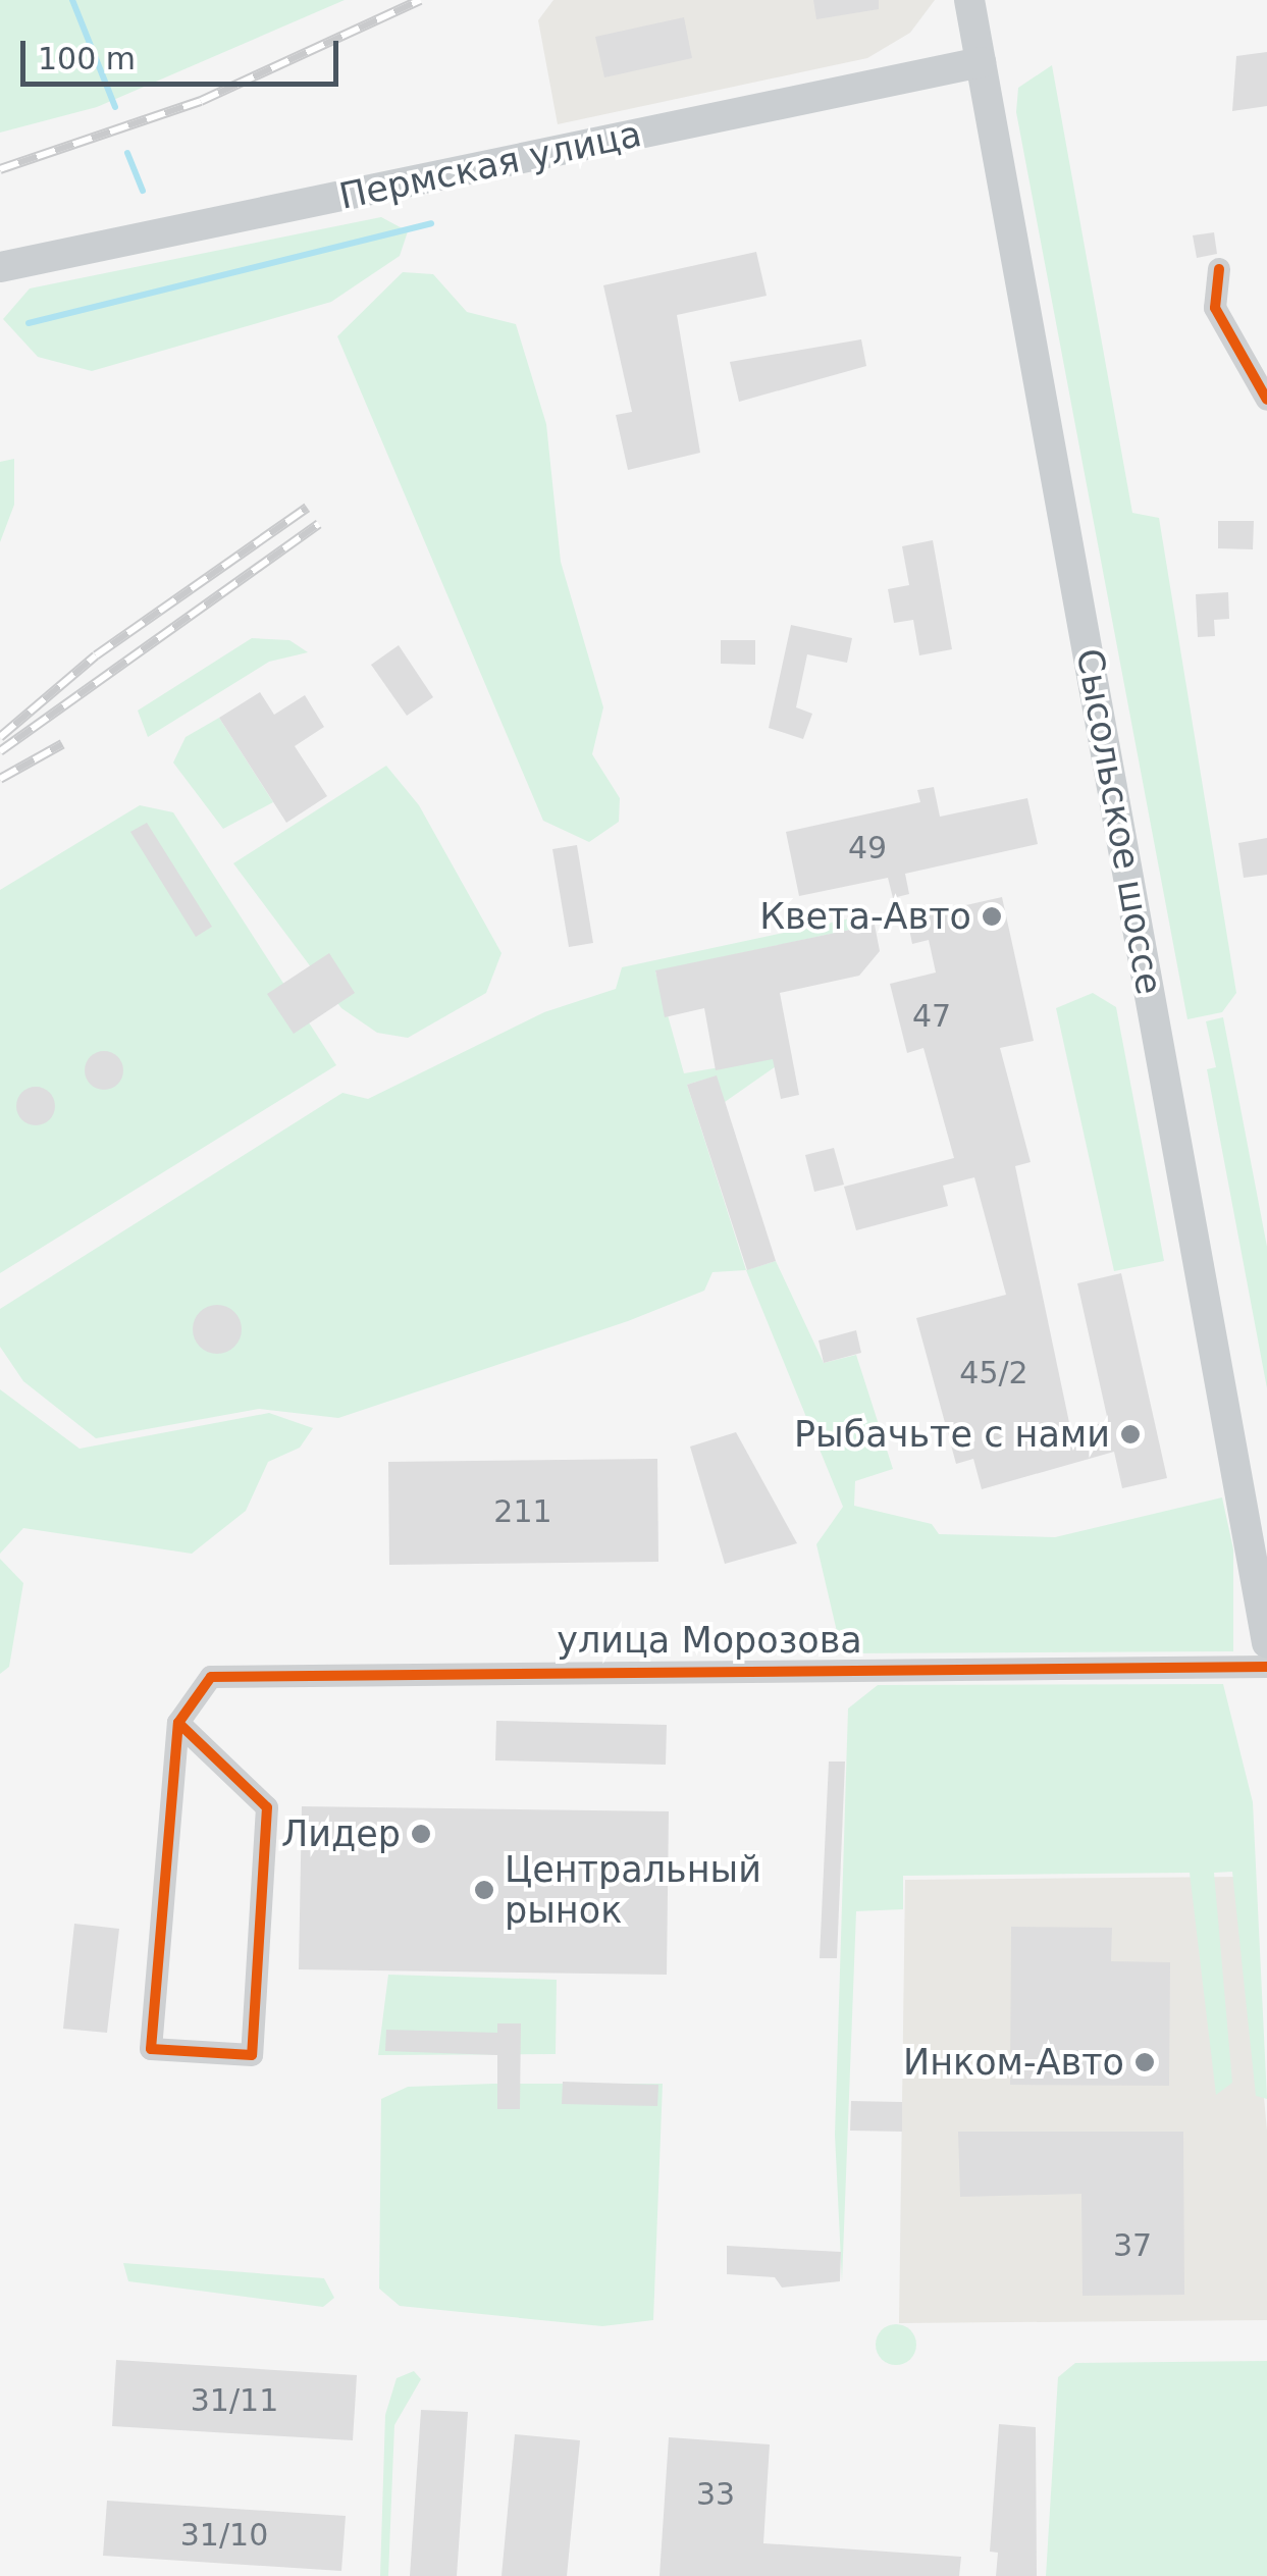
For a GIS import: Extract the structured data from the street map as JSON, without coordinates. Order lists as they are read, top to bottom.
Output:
{
  "streets": {
    "main road": ["Пермская улица", "Сысольское шоссе"],
    "street": ["улица Морозова"]
  },
  "crossings": [
    ["Пермская улица", "Сысольское шоссе"]
  ],
  "places": [
    "Квета-Авто",
    "Рыбачьте с нами",
    "Лидер",
    "Центральный рынок",
    "Инком-Авто"
  ],
  "house_numbers": [
    "49",
    "47",
    "45/2",
    "211",
    "37",
    "31/11",
    "33",
    "31/10"
  ],
  "scale_bar": "100 m"
}
